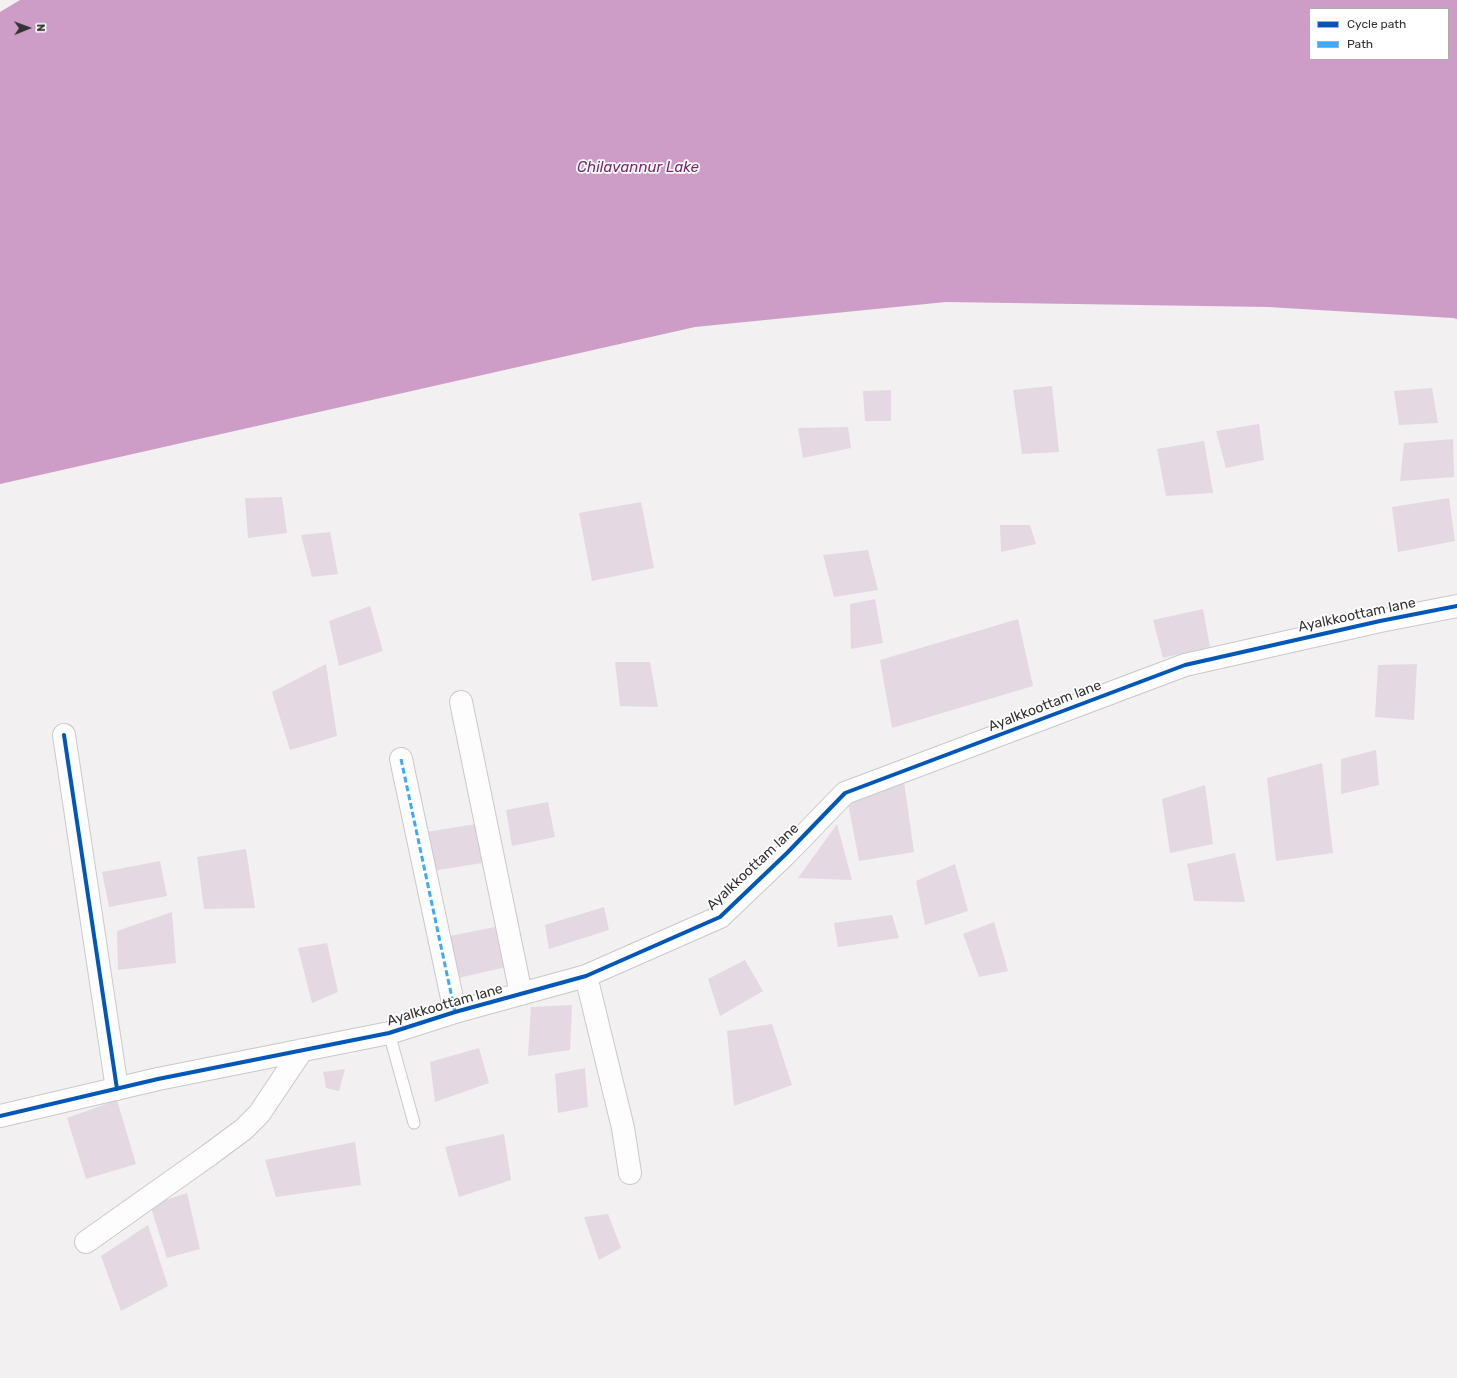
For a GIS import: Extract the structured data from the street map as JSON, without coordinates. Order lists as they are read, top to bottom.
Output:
{
  "streets": {
    "street": ["Ayalkkoottam lane"]
  },
  "water": ["Chilavannur Lake"],
  "legend": ["Cycle path", "Path"],
  "north": "right"
}
